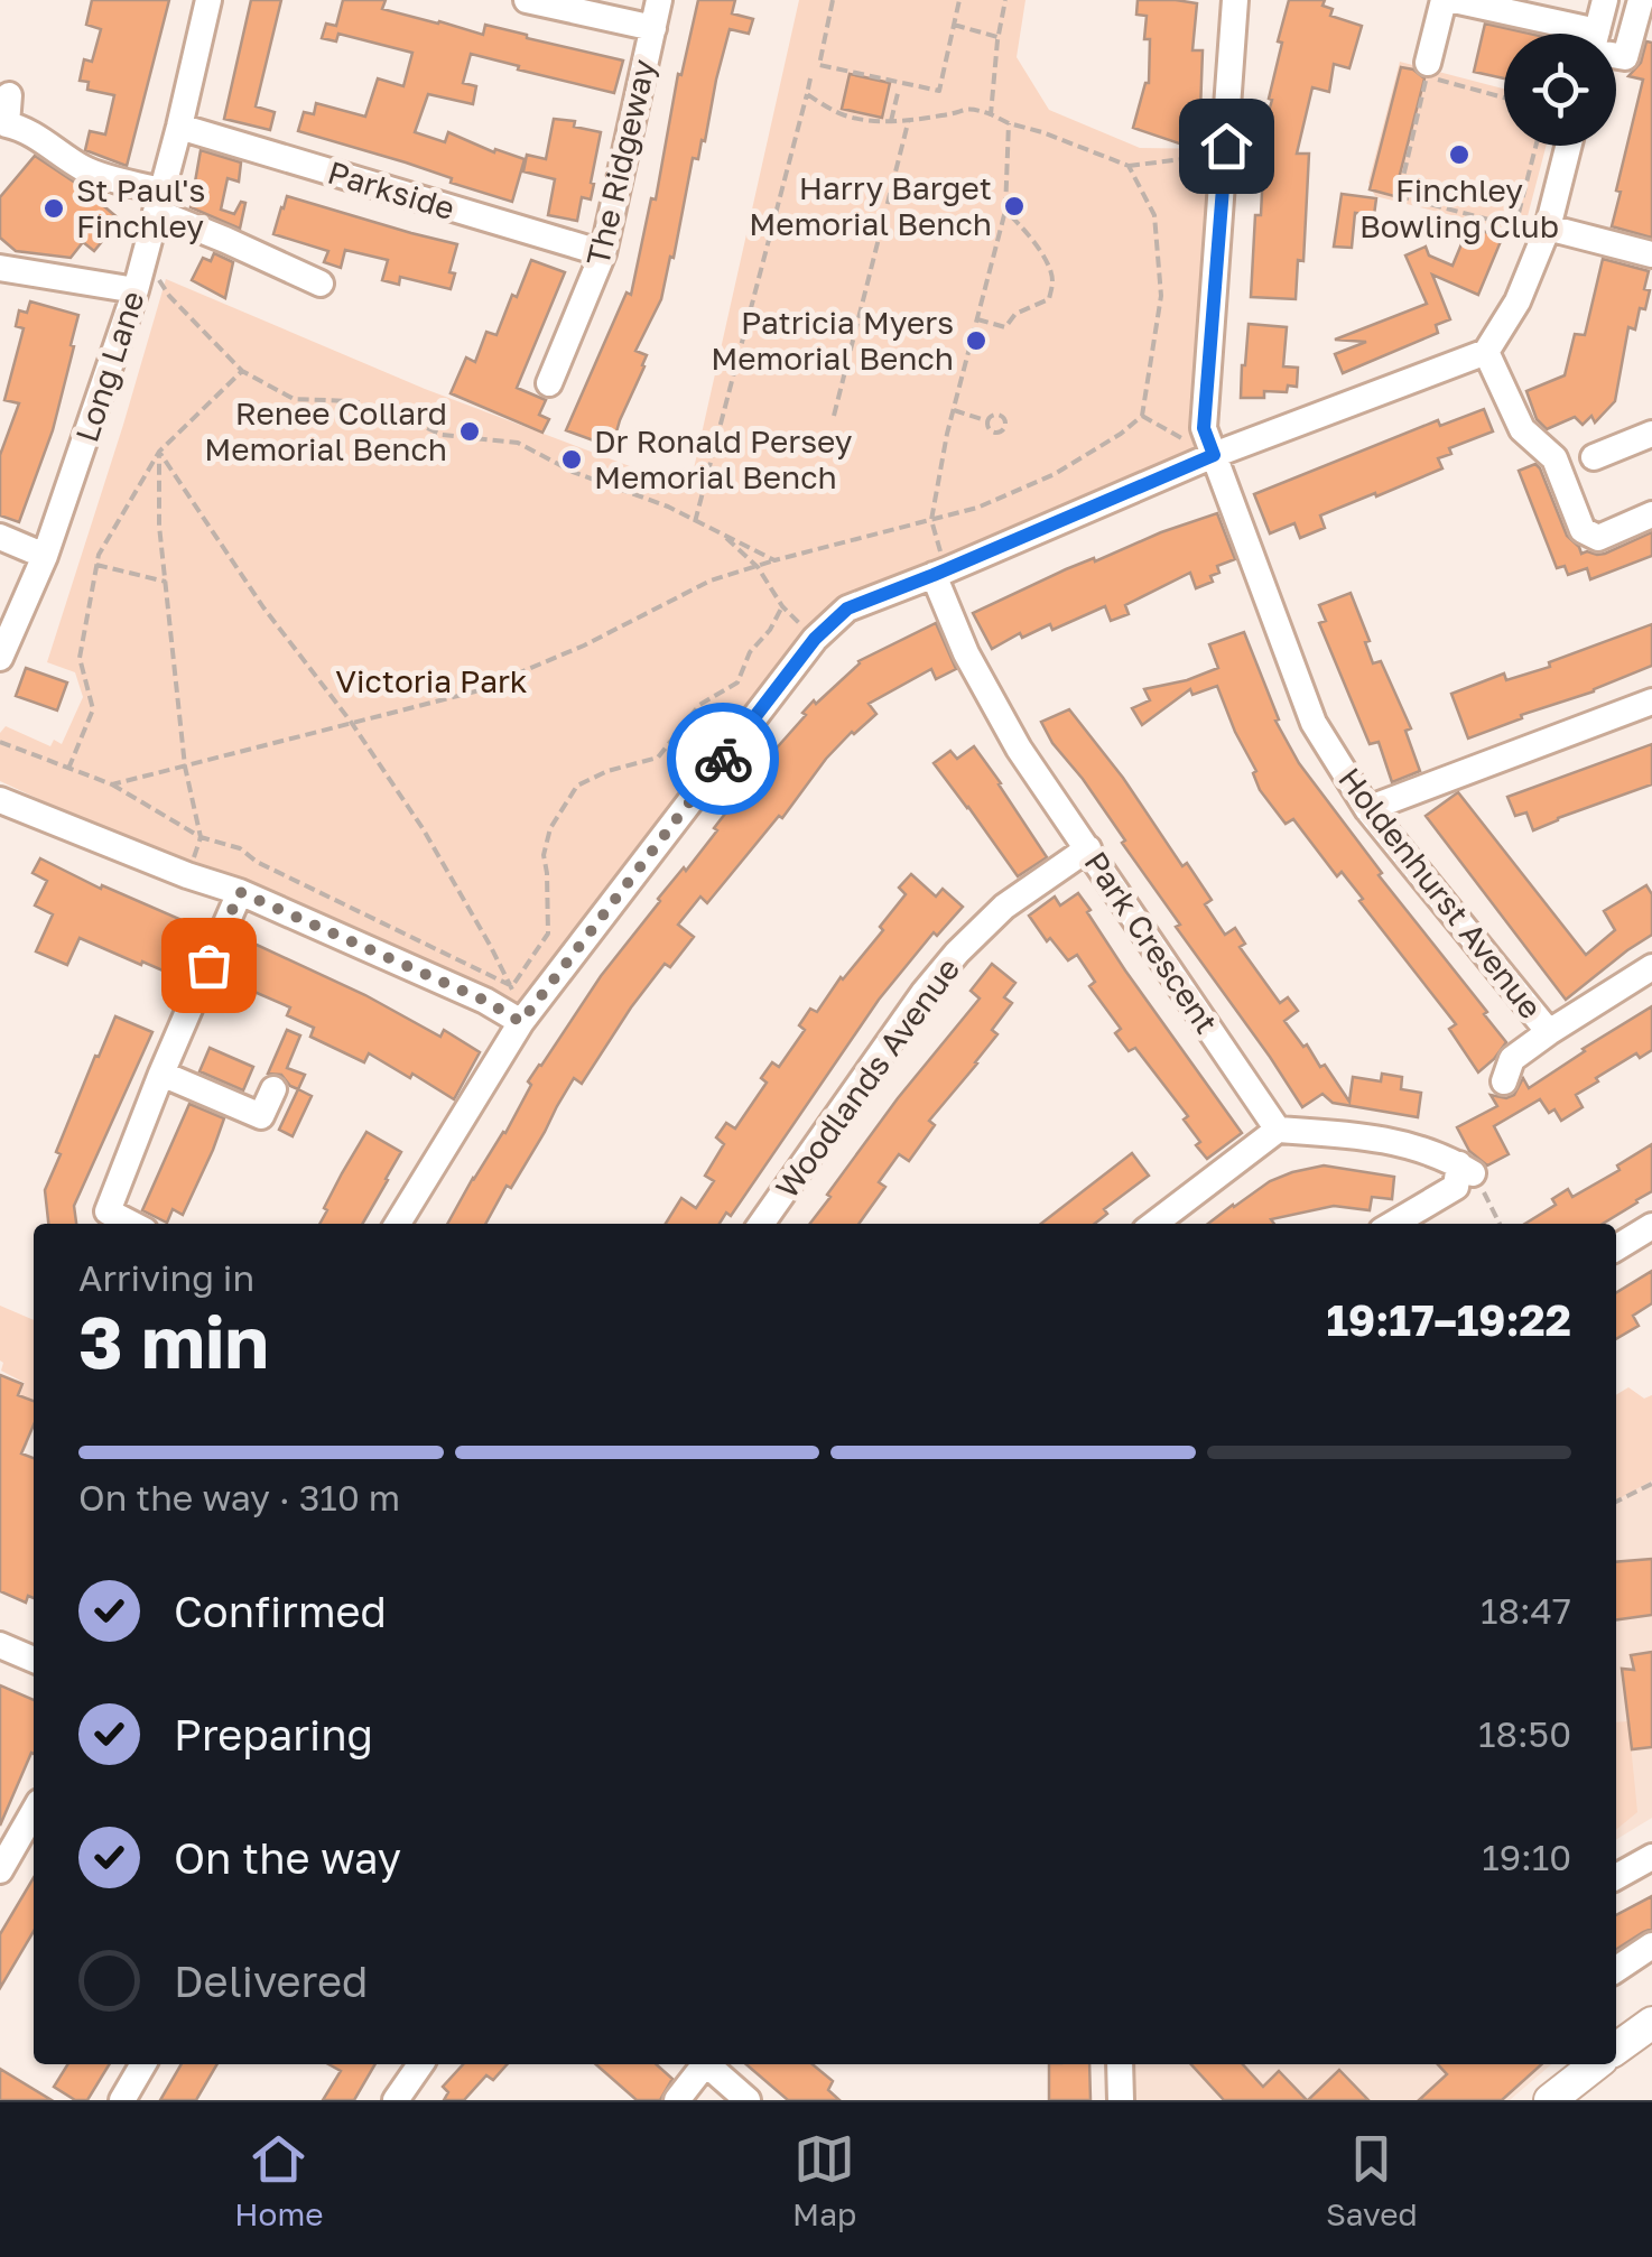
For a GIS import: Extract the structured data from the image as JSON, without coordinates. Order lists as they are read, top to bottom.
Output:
{
  "streets": {
    "street": [
      "The Ridgeway",
      "Parkside",
      "Long Lane",
      "Holdenhurst Avenue",
      "Park Crescent",
      "Woodlands Avenue"
    ]
  },
  "crossings": [
    ["The Ridgeway", "Parkside"],
    ["Parkside", "Long Lane"],
    ["Park Crescent", "Woodlands Avenue"]
  ],
  "parks": ["Victoria Park"],
  "places": [
    "Finchley Bowling Club",
    "Harry Barget Memorial Bench",
    "St Paul's Finchley",
    "Patricia Myers Memorial Bench",
    "Renee Collard Memorial Bench",
    "Dr Ronald Persey Memorial Bench"
  ],
  "page": {
    "heading": ["3 min", "Arriving in", "19:17–19:22"],
    "bar": "On the way · 310 m",
    "list": [
      ["Confirmed", "18:47"],
      ["Preparing", "18:50"],
      ["On the way", "19:10"],
      "Delivered"
    ],
    "tabs": ["Home", "Map", "Saved"]
  }
}
